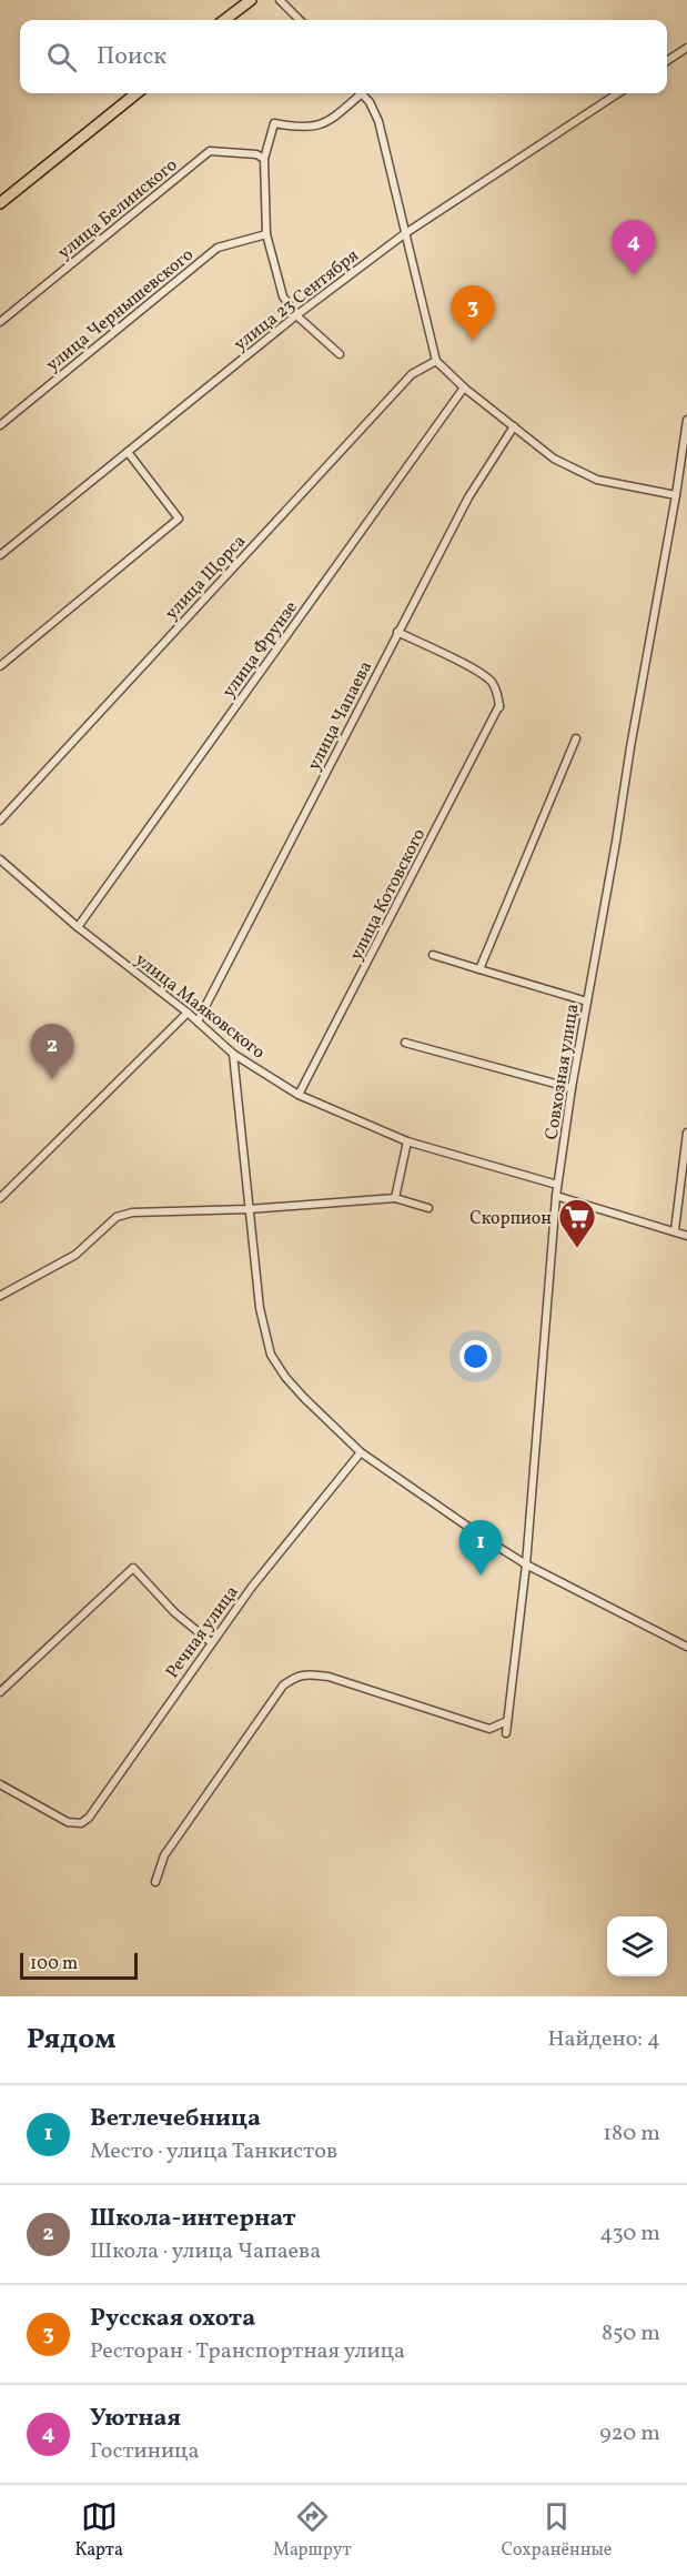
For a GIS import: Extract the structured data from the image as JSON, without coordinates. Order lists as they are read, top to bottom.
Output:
{
  "streets": {
    "street": [
      "улица Белинского",
      "улица 23 Сентября",
      "улица Чернышевского",
      "улица Щорса",
      "улица Фрунзе",
      "улица Чапаева",
      "улица Котовского",
      "улица Маяковского",
      "Совхозная улица",
      "Речная улица"
    ]
  },
  "crossings": [
    ["улица Фрунзе", "улица Маяковского"],
    ["улица Чапаева", "улица Котовского"],
    ["улица Чапаева", "улица Маяковского"],
    ["улица Котовского", "улица Маяковского"],
    ["улица Маяковского", "Совхозная улица"]
  ],
  "places": {
    "supermarket": ["Скорпион"]
  },
  "scale_bar": "100 m",
  "page": {
    "search": "Поиск",
    "pins": [
      "4",
      "3",
      "2",
      "1"
    ],
    "scale": "100 m",
    "heading": ["Рядом", "Найдено: 4"],
    "list": [
      {
        "mark": "1",
        "name": "Ветлечебница",
        "note": "Место · улица Танкистов",
        "value": "180 m"
      },
      {
        "mark": "2",
        "name": "Школа-интернат",
        "note": "Школа · улица Чапаева",
        "value": "430 m"
      },
      {
        "mark": "3",
        "name": "Русская охота",
        "note": "Ресторан · Транспортная улица",
        "value": "850 m"
      },
      {
        "mark": "4",
        "name": "Уютная",
        "note": "Гостиница",
        "value": "920 m"
      }
    ],
    "nav": ["Карта", "Маршрут", "Сохранённые"]
  }
}
